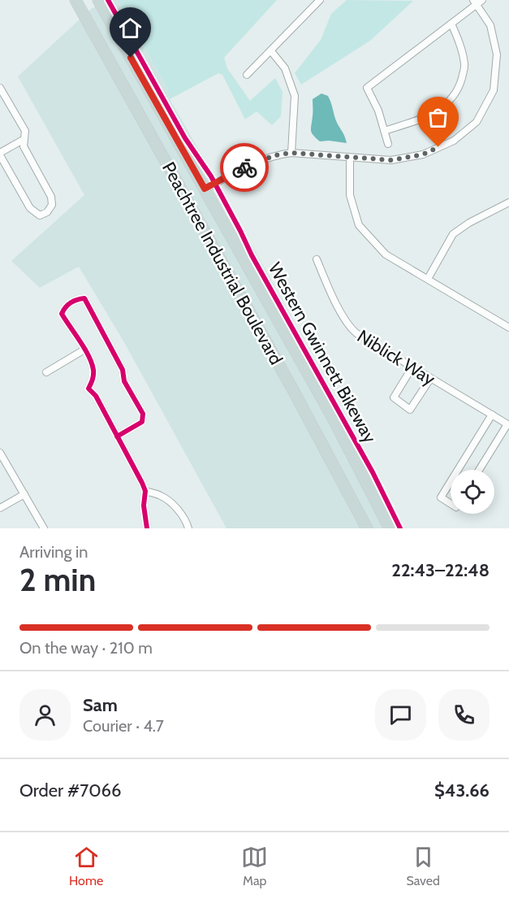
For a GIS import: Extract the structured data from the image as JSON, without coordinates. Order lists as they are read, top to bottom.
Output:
{
  "streets": {
    "highway": ["Peachtree Industrial Boulevard"],
    "street": ["Niblick Way"],
    "cycle path": ["Western Gwinnett Bikeway"]
  },
  "page": {
    "heading": ["2 min", "Arriving in", "22:43–22:48"],
    "panel": [
      "Sam",
      "Courier · 4.7",
      "Order #7066",
      "$43.66"
    ],
    "bar": "On the way · 210 m",
    "tabs": ["Home", "Map", "Saved"]
  }
}
